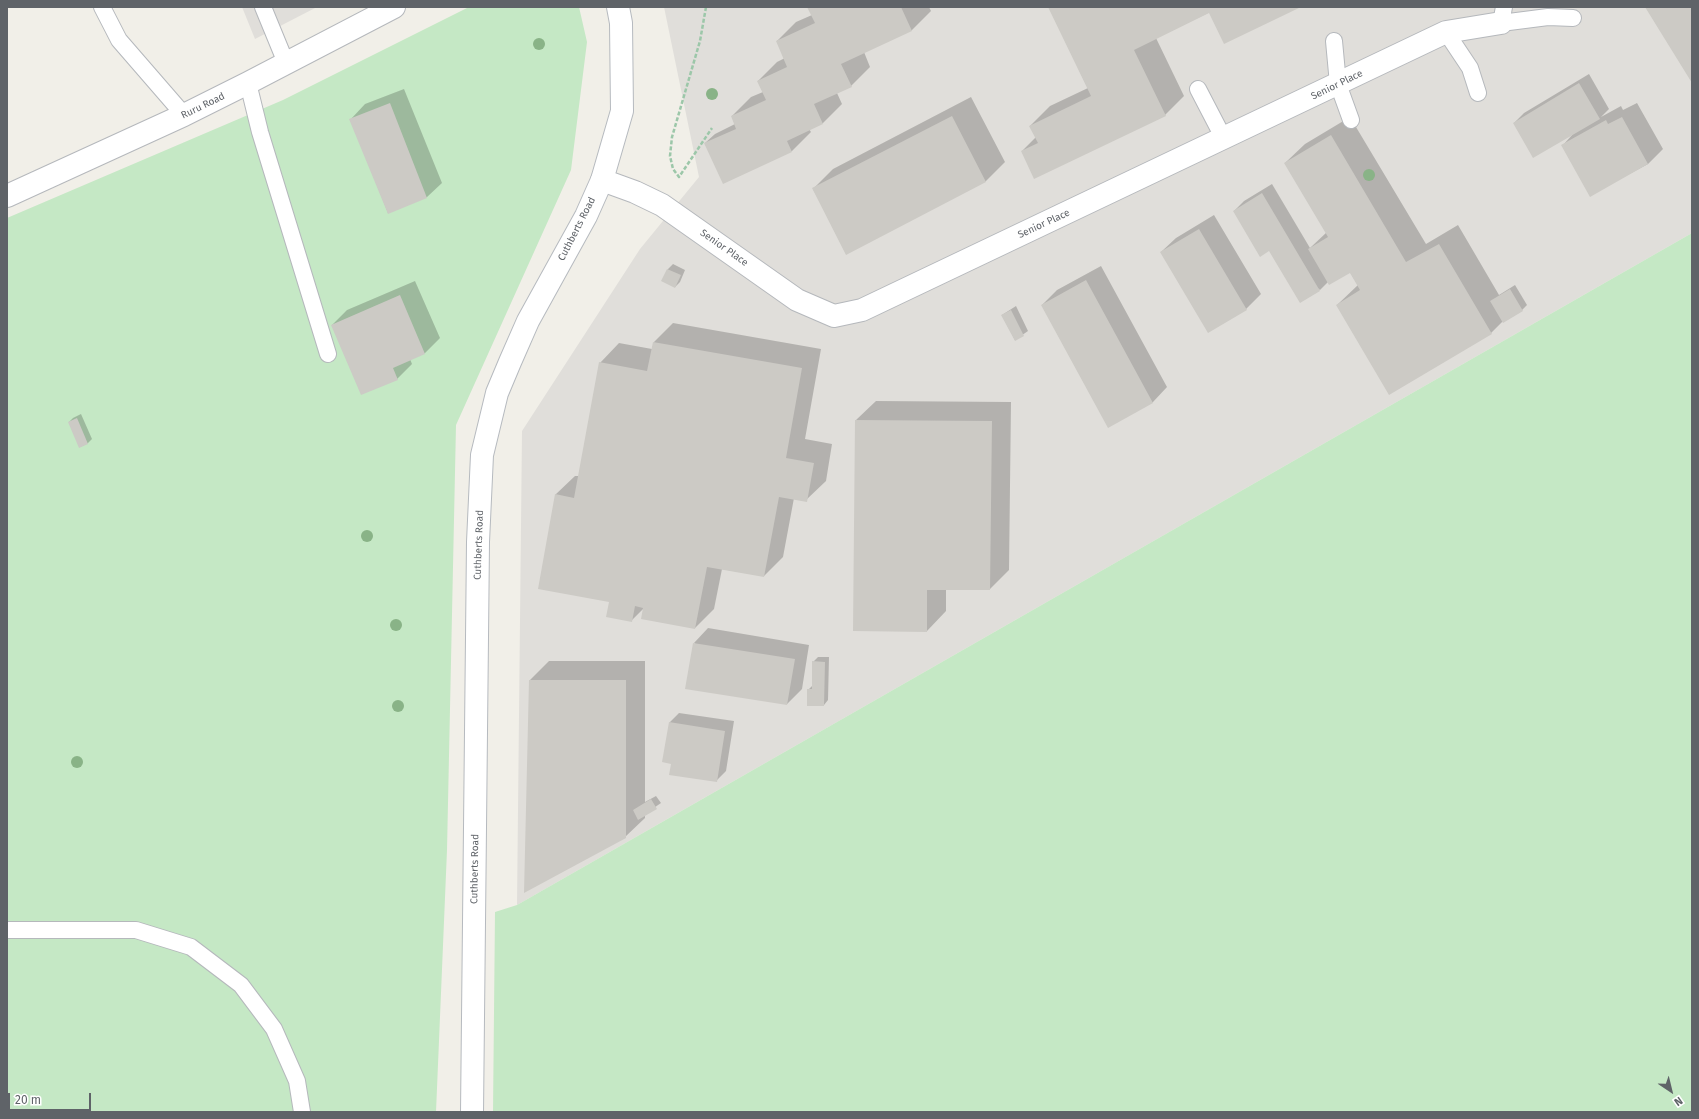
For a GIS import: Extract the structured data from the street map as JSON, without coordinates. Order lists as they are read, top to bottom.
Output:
{
  "streets": {
    "street": ["Senior Place", "Ruru Road", "Cuthberts Road"]
  },
  "crossings": [
    ["Senior Place", "Cuthberts Road"]
  ],
  "scale_bar": "20 m",
  "north": "bottom right"
}
